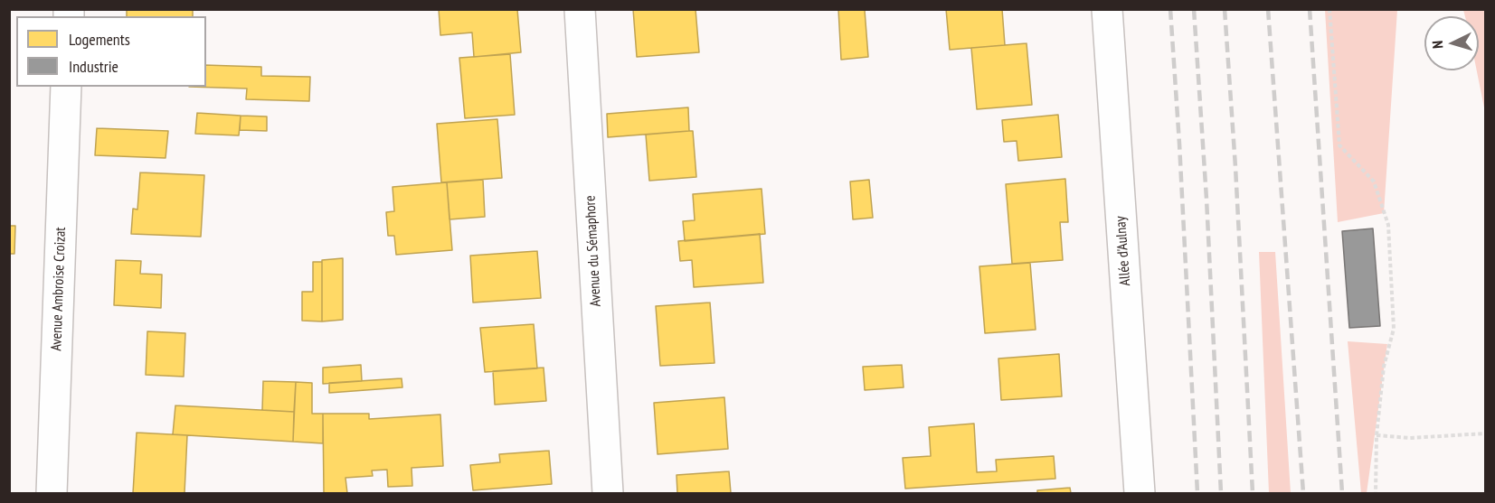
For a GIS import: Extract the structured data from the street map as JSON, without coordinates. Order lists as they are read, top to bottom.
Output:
{
  "streets": {
    "street": ["Avenue du Sémaphore", "Allée d'Aulnay", "Avenue Ambroise Croizat"]
  },
  "legend": ["Logements", "Industrie"],
  "north": "left"
}
